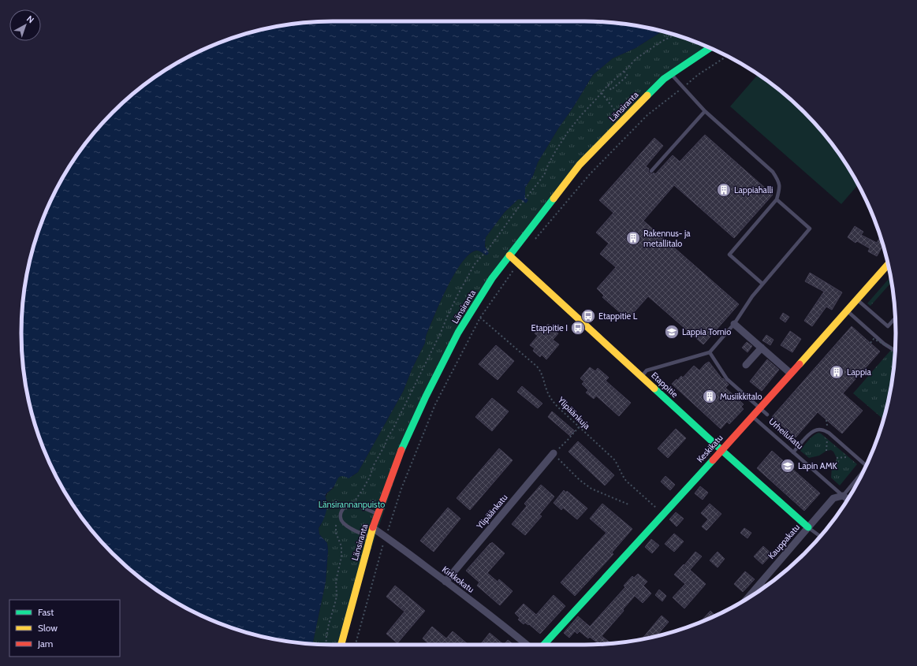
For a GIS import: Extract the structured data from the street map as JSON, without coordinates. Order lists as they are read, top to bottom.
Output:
{
  "streets": {
    "street": [
      "Länsiranta",
      "Etappitie",
      "Urheilukatu",
      "Keskikatu",
      "Ylipäänkatu",
      "Kauppakatu",
      "Kirkkokatu"
    ],
    "path": ["Ylipäänkuja"]
  },
  "crossings": [
    ["Länsiranta", "Etappitie"],
    ["Länsiranta", "Kirkkokatu"],
    ["Etappitie", "Keskikatu"],
    ["Etappitie", "Kauppakatu"],
    ["Ylipäänkuja", "Keskikatu"],
    ["Urheilukatu", "Keskikatu"],
    ["Urheilukatu", "Kauppakatu"],
    ["Ylipäänkatu", "Kirkkokatu"]
  ],
  "parks": ["Länsirannanpuisto"],
  "places": {
    "building": [
      "Lappiahalli",
      "Rakennus- ja metallitalo",
      "Lappia",
      "Musiikkitalo"
    ],
    "bus stop": ["Etappitie L", "Etappitie I"],
    "school or university": ["Lappia Tornio", "Lapin AMK"]
  },
  "legend": ["Fast", "Slow", "Jam"],
  "north": "top right"
}
